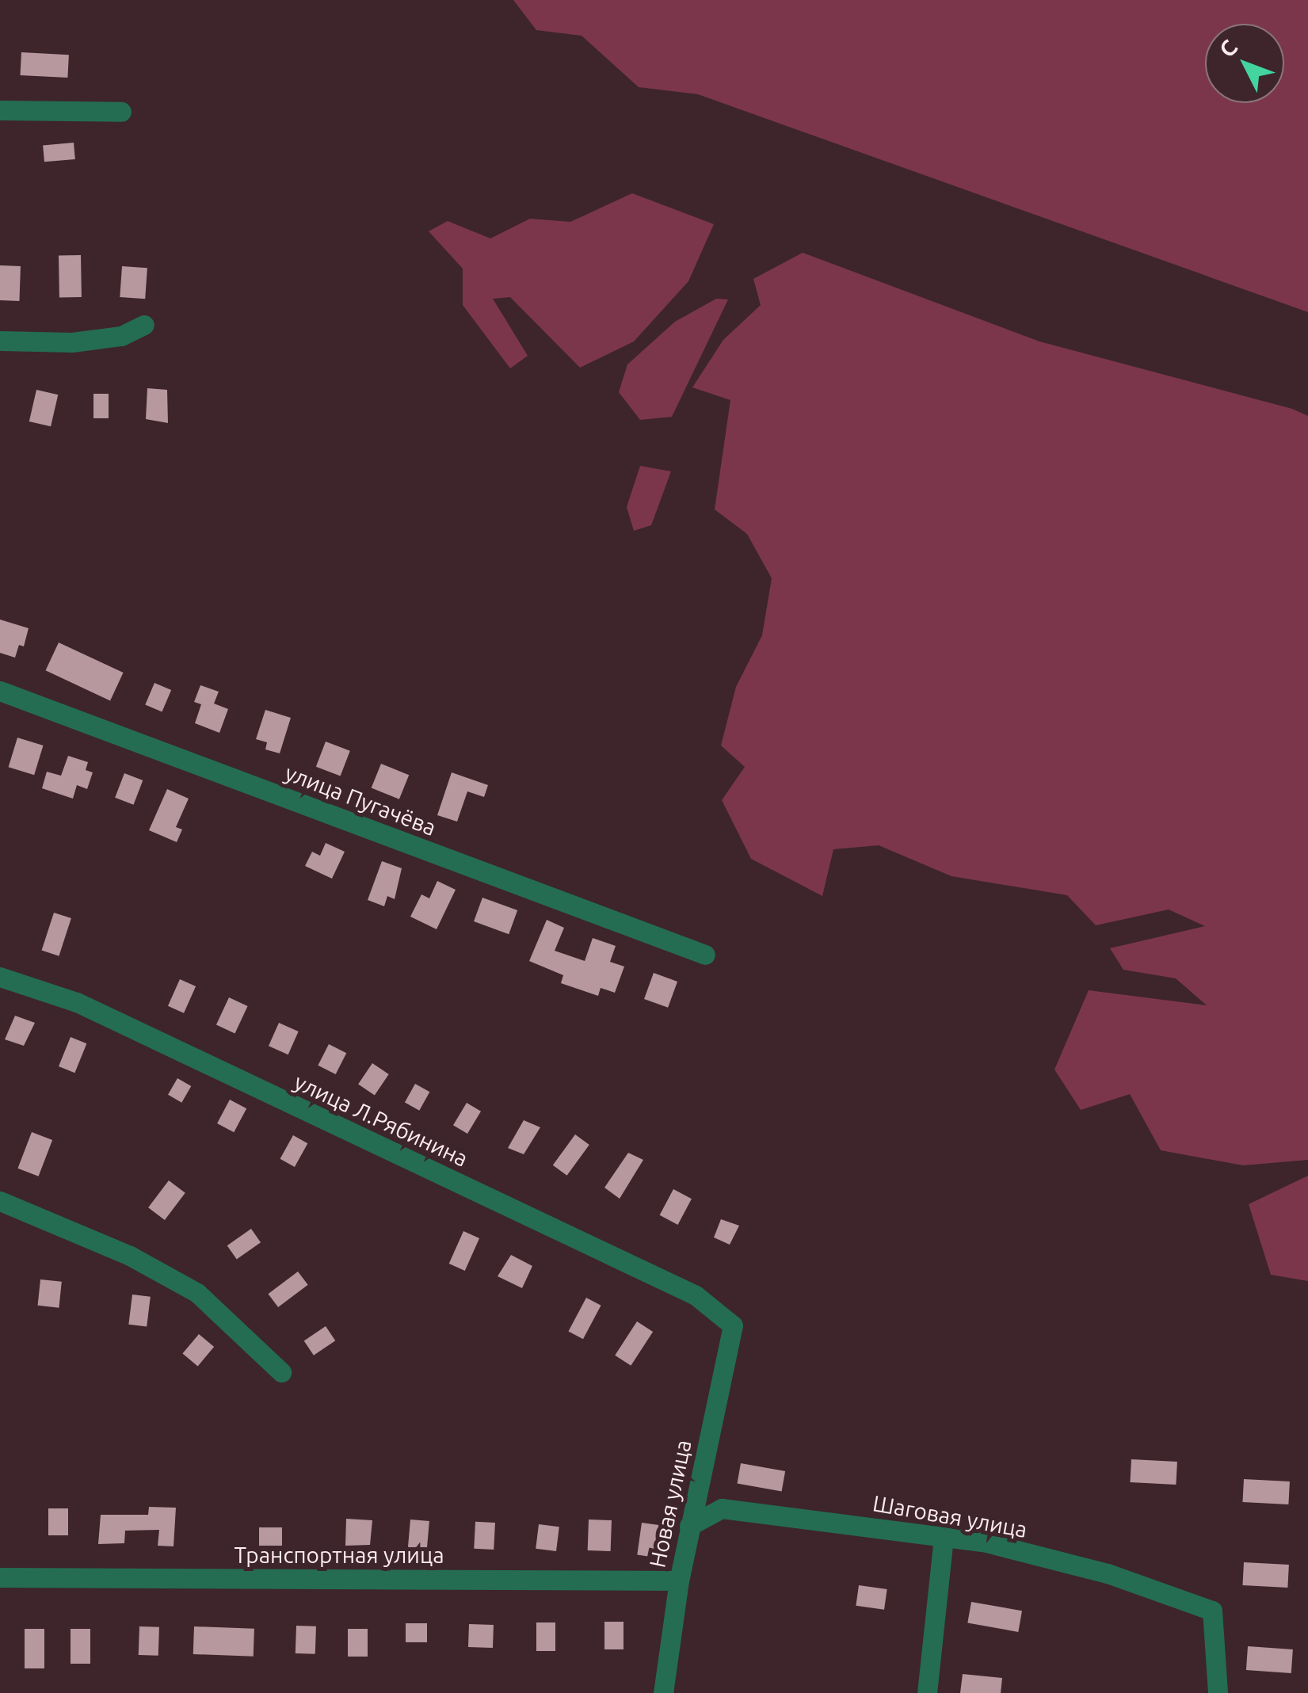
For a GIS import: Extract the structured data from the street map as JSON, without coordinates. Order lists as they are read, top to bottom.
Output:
{
  "streets": {
    "street": [
      "улица Пугачёва",
      "улица Л.Рябинина",
      "Новая улица",
      "Шаговая улица",
      "Транспортная улица"
    ]
  },
  "crossings": [
    ["улица Л.Рябинина", "Новая улица"],
    ["Новая улица", "Шаговая улица"],
    ["Новая улица", "Транспортная улица"]
  ],
  "north": "top left"
}
